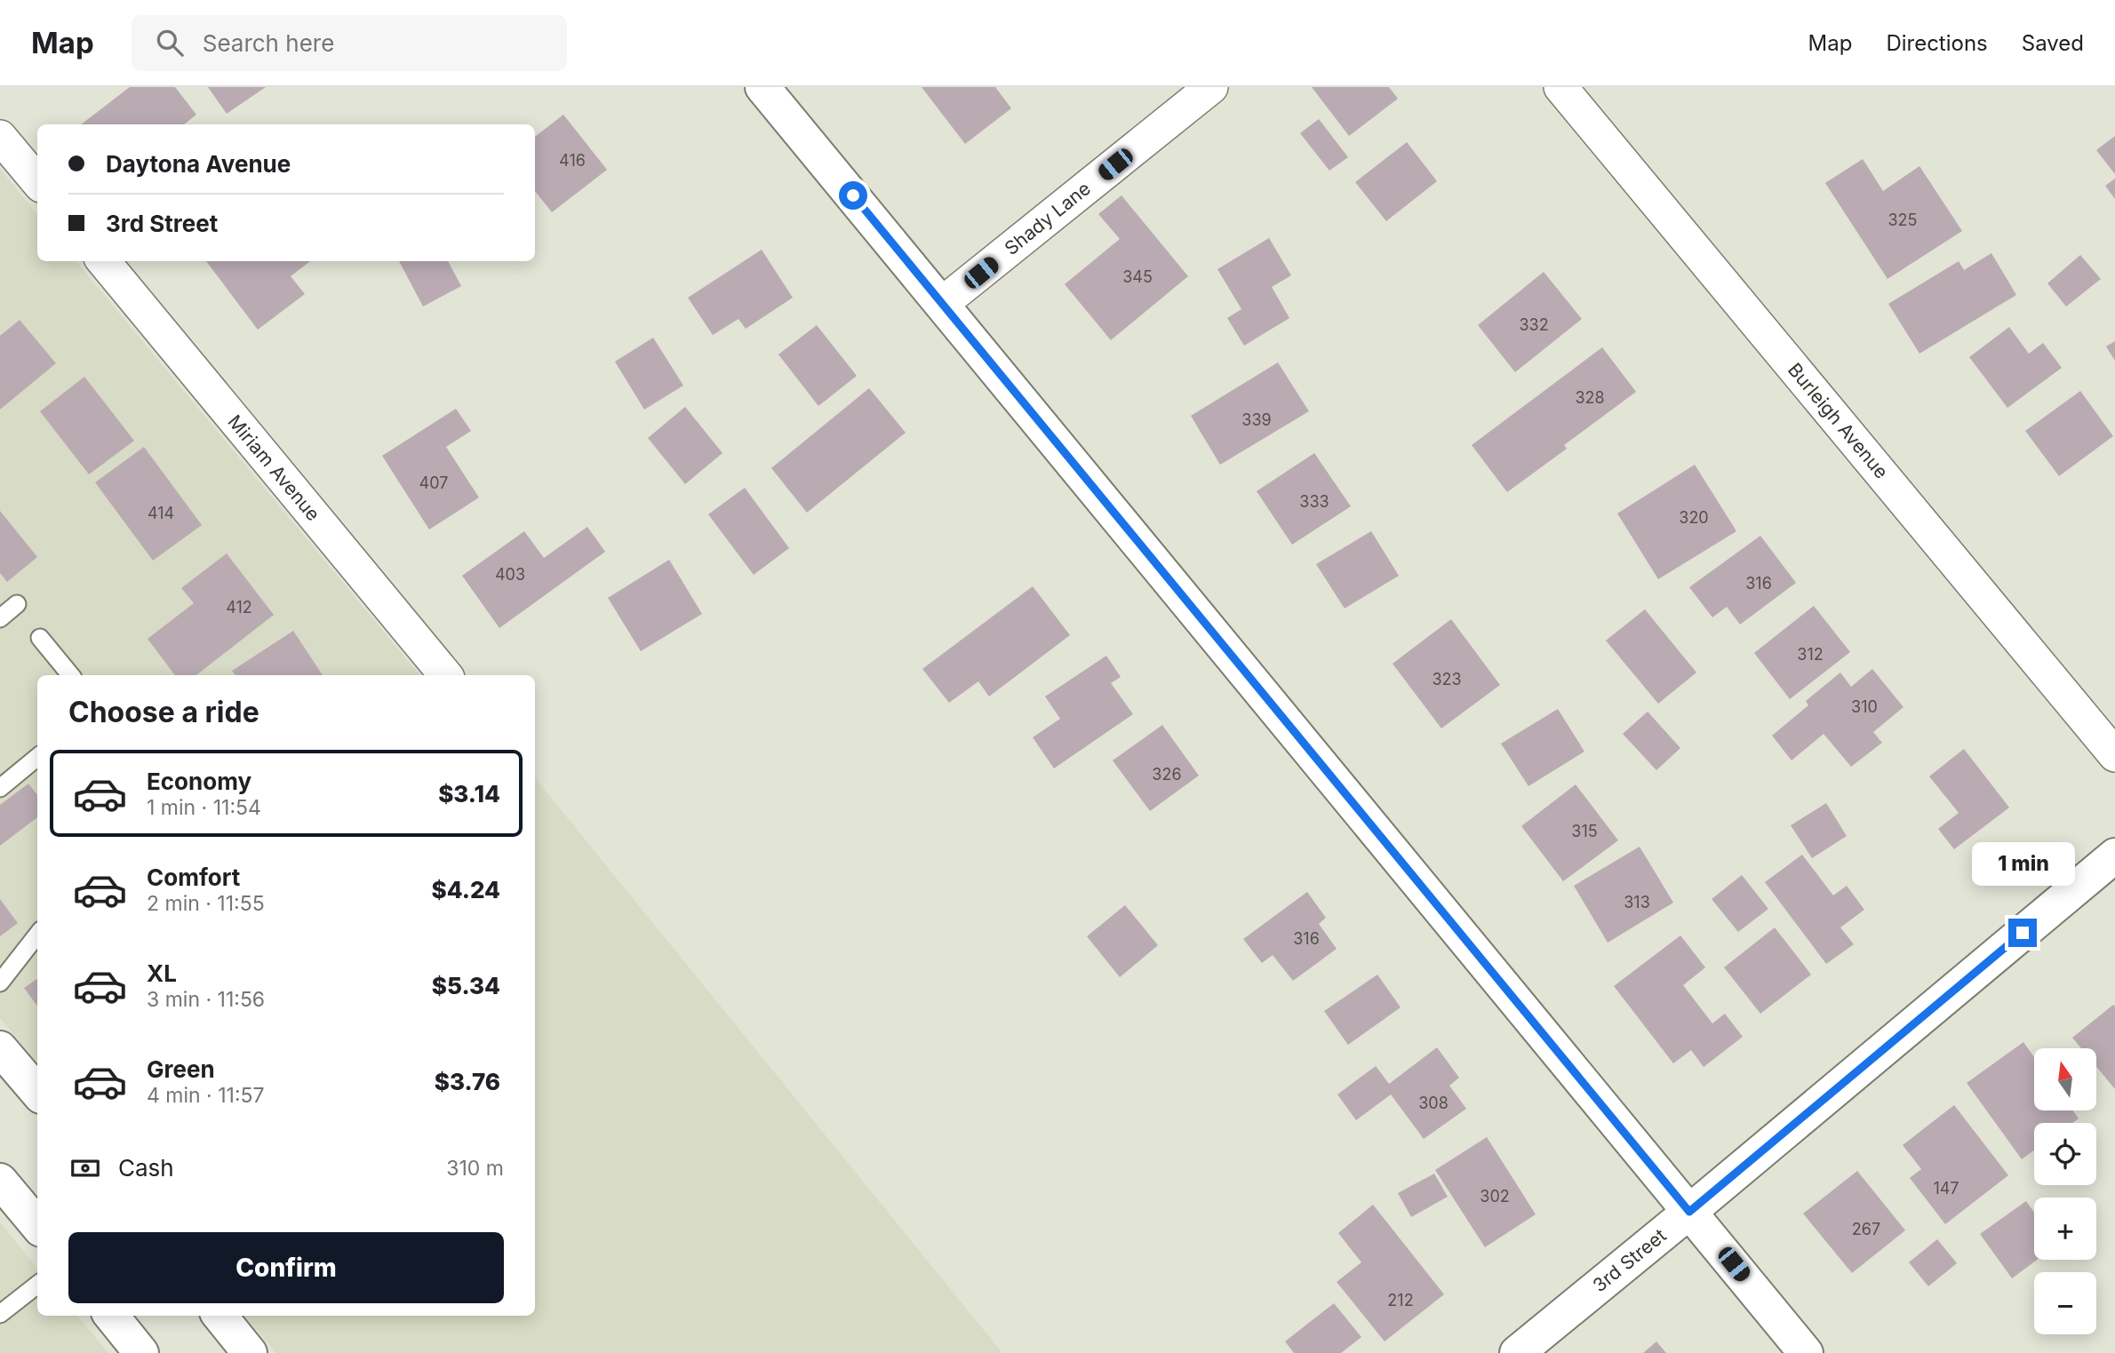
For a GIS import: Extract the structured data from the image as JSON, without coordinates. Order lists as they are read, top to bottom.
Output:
{
  "streets": {
    "street": [
      "Shady Lane",
      "Burleigh Avenue",
      "Miriam Avenue",
      "3rd Street"
    ]
  },
  "house_numbers": [
    "416",
    "325",
    "345",
    "332",
    "328",
    "339",
    "407",
    "333",
    "414",
    "320",
    "403",
    "316",
    "412",
    "312",
    "323",
    "310",
    "326",
    "315",
    "313",
    "316",
    "308",
    "147",
    "302",
    "267",
    "212"
  ],
  "north": "top",
  "page": {
    "header": "Map",
    "search": "Search here",
    "nav": ["Map", "Directions", "Saved"],
    "banner": ["Daytona Avenue", "3rd Street"],
    "heading": "Choose a ride",
    "list": [
      {
        "name": "Economy",
        "note": "1 min · 11:54",
        "value": "$3.14"
      },
      {
        "name": "Comfort",
        "note": "2 min · 11:55",
        "value": "$4.24"
      },
      {
        "name": "XL",
        "note": "3 min · 11:56",
        "value": "$5.34"
      },
      {
        "name": "Green",
        "note": "4 min · 11:57",
        "value": "$3.76"
      }
    ],
    "bubble": "1 min",
    "map_buttons": ["+", "−"],
    "pay": ["Cash", "310 m"],
    "buttons": "Confirm"
  }
}
